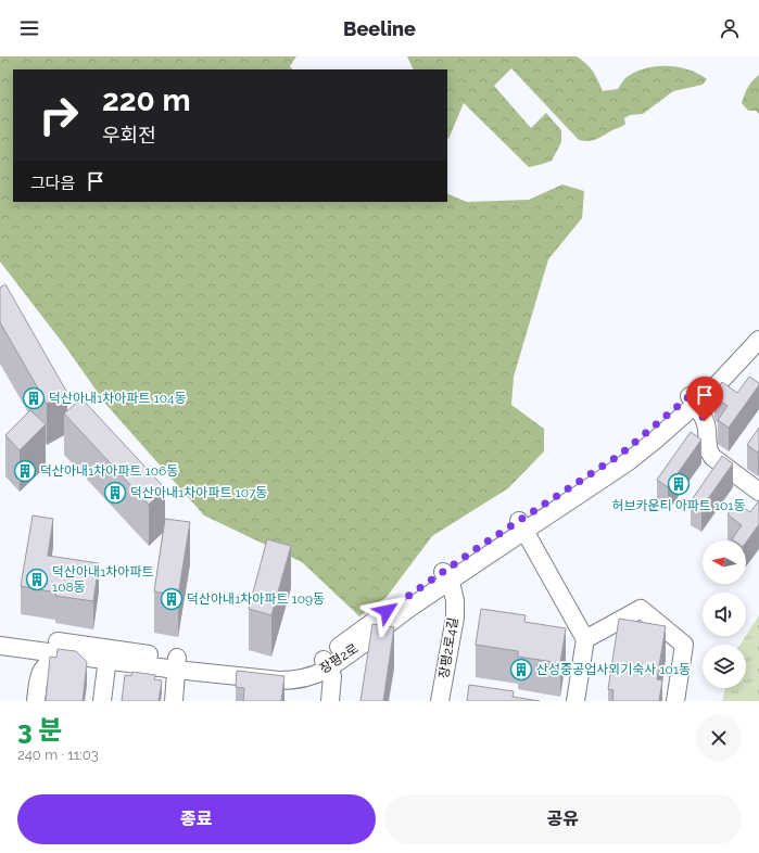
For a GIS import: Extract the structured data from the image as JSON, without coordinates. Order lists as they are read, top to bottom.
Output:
{
  "streets": {
    "street": ["장평2로4길", "장평2로"]
  },
  "crossings": [
    ["장평2로4길", "장평2로"]
  ],
  "places": {
    "building": [
      "덕산아내1차아파트 104동",
      "덕산아내1차아파트 106동",
      "허브카운티 아파트 101동",
      "덕산아내1차아파트 107동",
      "덕산아내1차아파트 108동",
      "덕산아내1차아파트 109동",
      "산성중공업사외기숙사 101동"
    ]
  },
  "north": "left",
  "page": {
    "header": "Beeline",
    "turn": ["220 m", "우회전"],
    "then": "그다음",
    "heading": ["3 분", "240 m · 11:03"],
    "buttons": ["종료", "공유"]
  }
}
